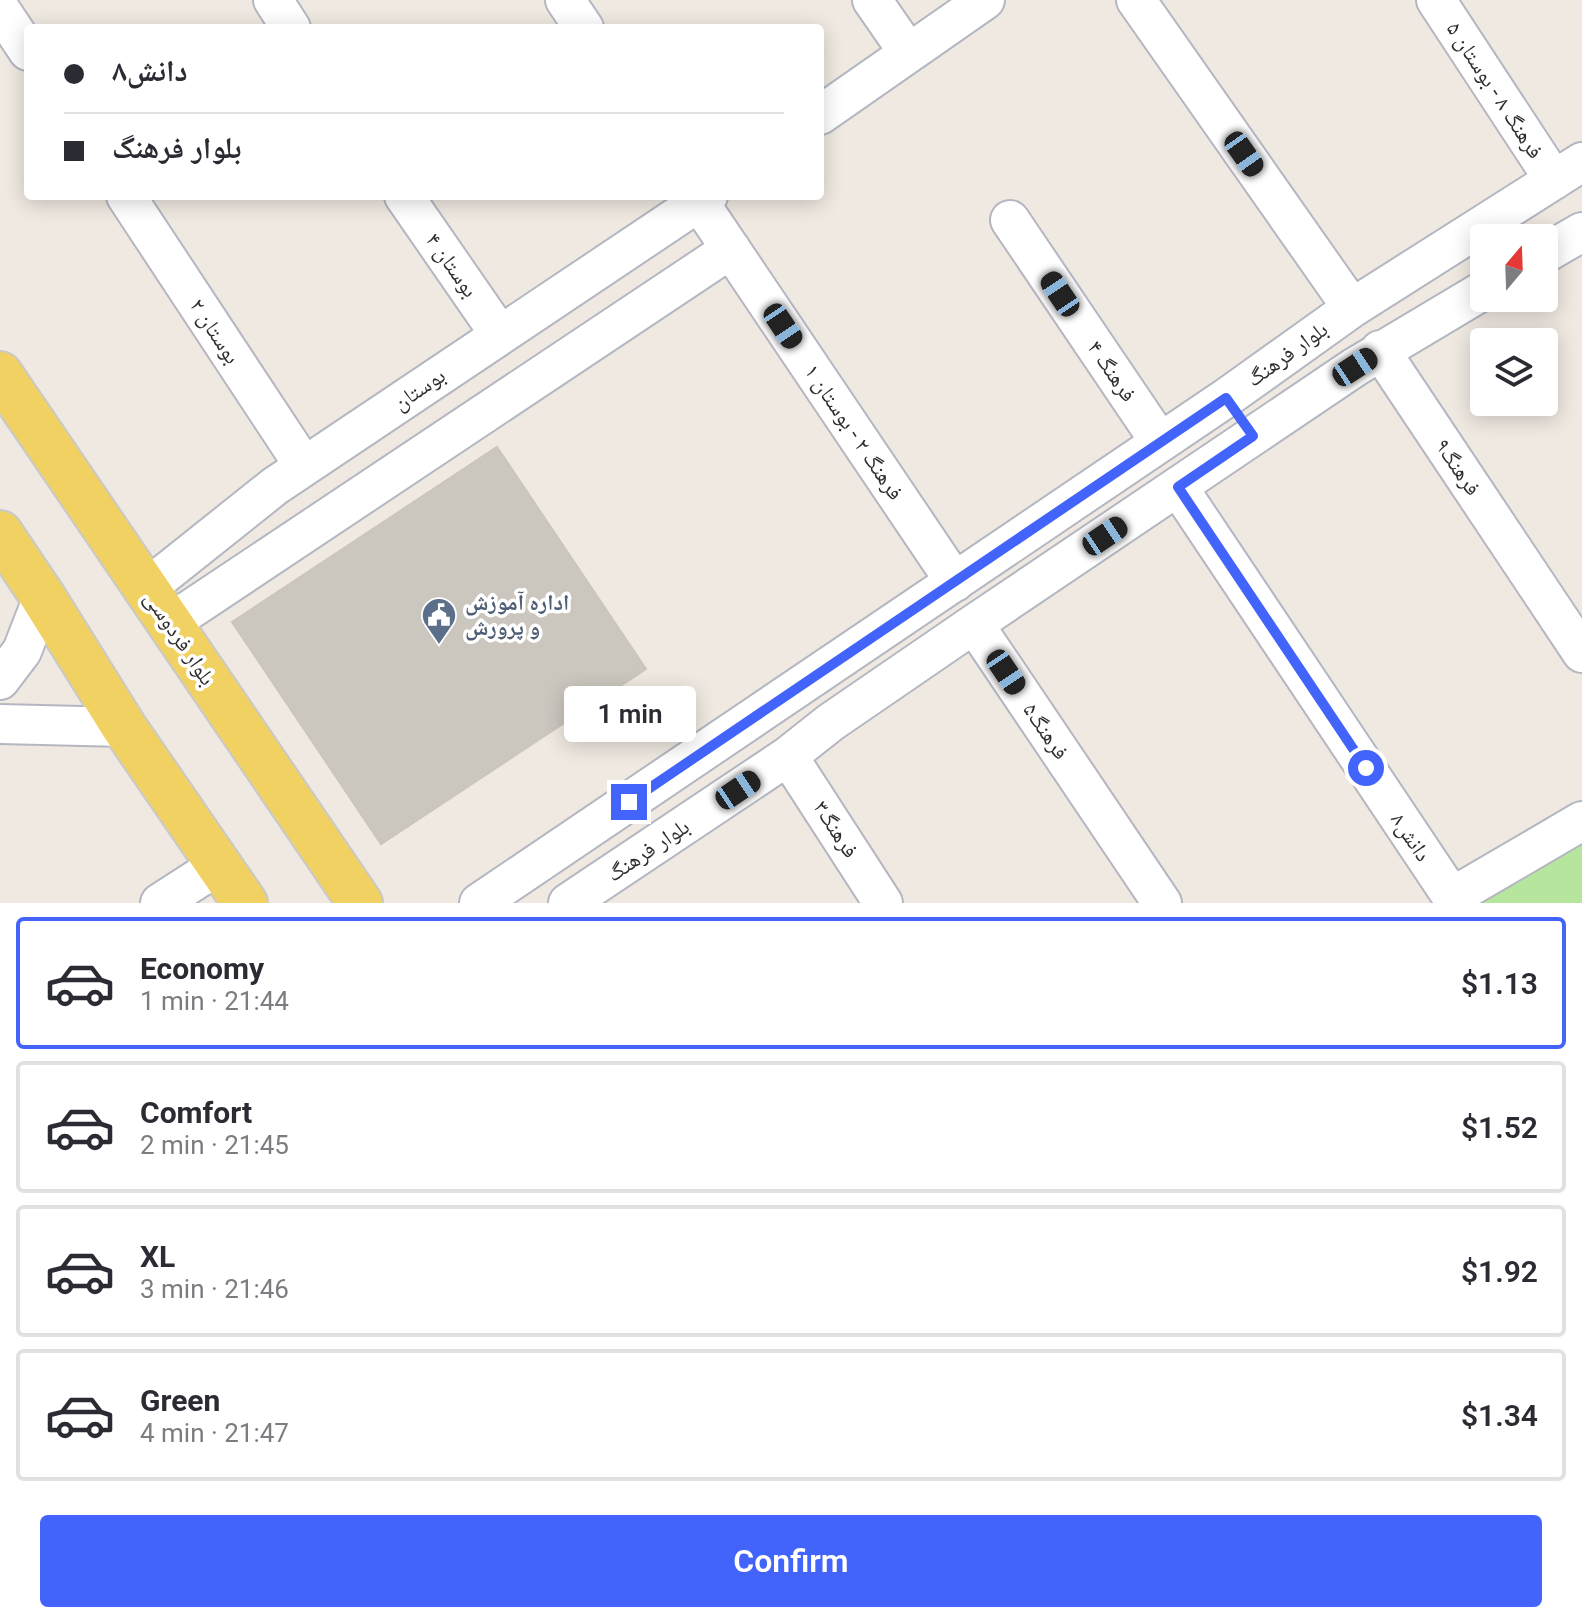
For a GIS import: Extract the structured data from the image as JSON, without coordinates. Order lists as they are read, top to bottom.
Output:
{
  "streets": {
    "main road": ["بلوار فردوسی"],
    "street": [
      "فرهنگ ۸ - بوستان ۵",
      "بوستان ۴",
      "بوستان ۲",
      "بلوار فرهنگ",
      "فرهنگ ۴",
      "بوستان",
      "فرهنگ ۲ - بوستان ۱",
      "فرهنگ۹",
      "فرهنگ۵",
      "فرهنگ۳",
      "دانش۸"
    ]
  },
  "crossings": [
    ["فرهنگ ۸ - بوستان ۵", "بلوار فرهنگ"],
    ["بوستان ۴", "بوستان"],
    ["بوستان ۲", "بوستان"],
    ["بلوار فرهنگ", "فرهنگ ۴"],
    ["بلوار فرهنگ", "فرهنگ ۲ - بوستان ۱"],
    ["بلوار فرهنگ", "فرهنگ۹"],
    ["بلوار فرهنگ", "فرهنگ۵"],
    ["بلوار فرهنگ", "فرهنگ۳"],
    ["بلوار فرهنگ", "دانش۸"],
    ["بوستان", "بلوار فردوسی"]
  ],
  "places": {
    "public building": ["اداره آموزش و پرورش"]
  },
  "north": "top",
  "page": {
    "banner": ["دانش۸", "بلوار فرهنگ"],
    "bubble": "1 min",
    "list": [
      {
        "name": "Economy",
        "note": "1 min · 21:44",
        "value": "$1.13"
      },
      {
        "name": "Comfort",
        "note": "2 min · 21:45",
        "value": "$1.52"
      },
      {
        "name": "XL",
        "note": "3 min · 21:46",
        "value": "$1.92"
      },
      {
        "name": "Green",
        "note": "4 min · 21:47",
        "value": "$1.34"
      }
    ],
    "buttons": "Confirm"
  }
}
